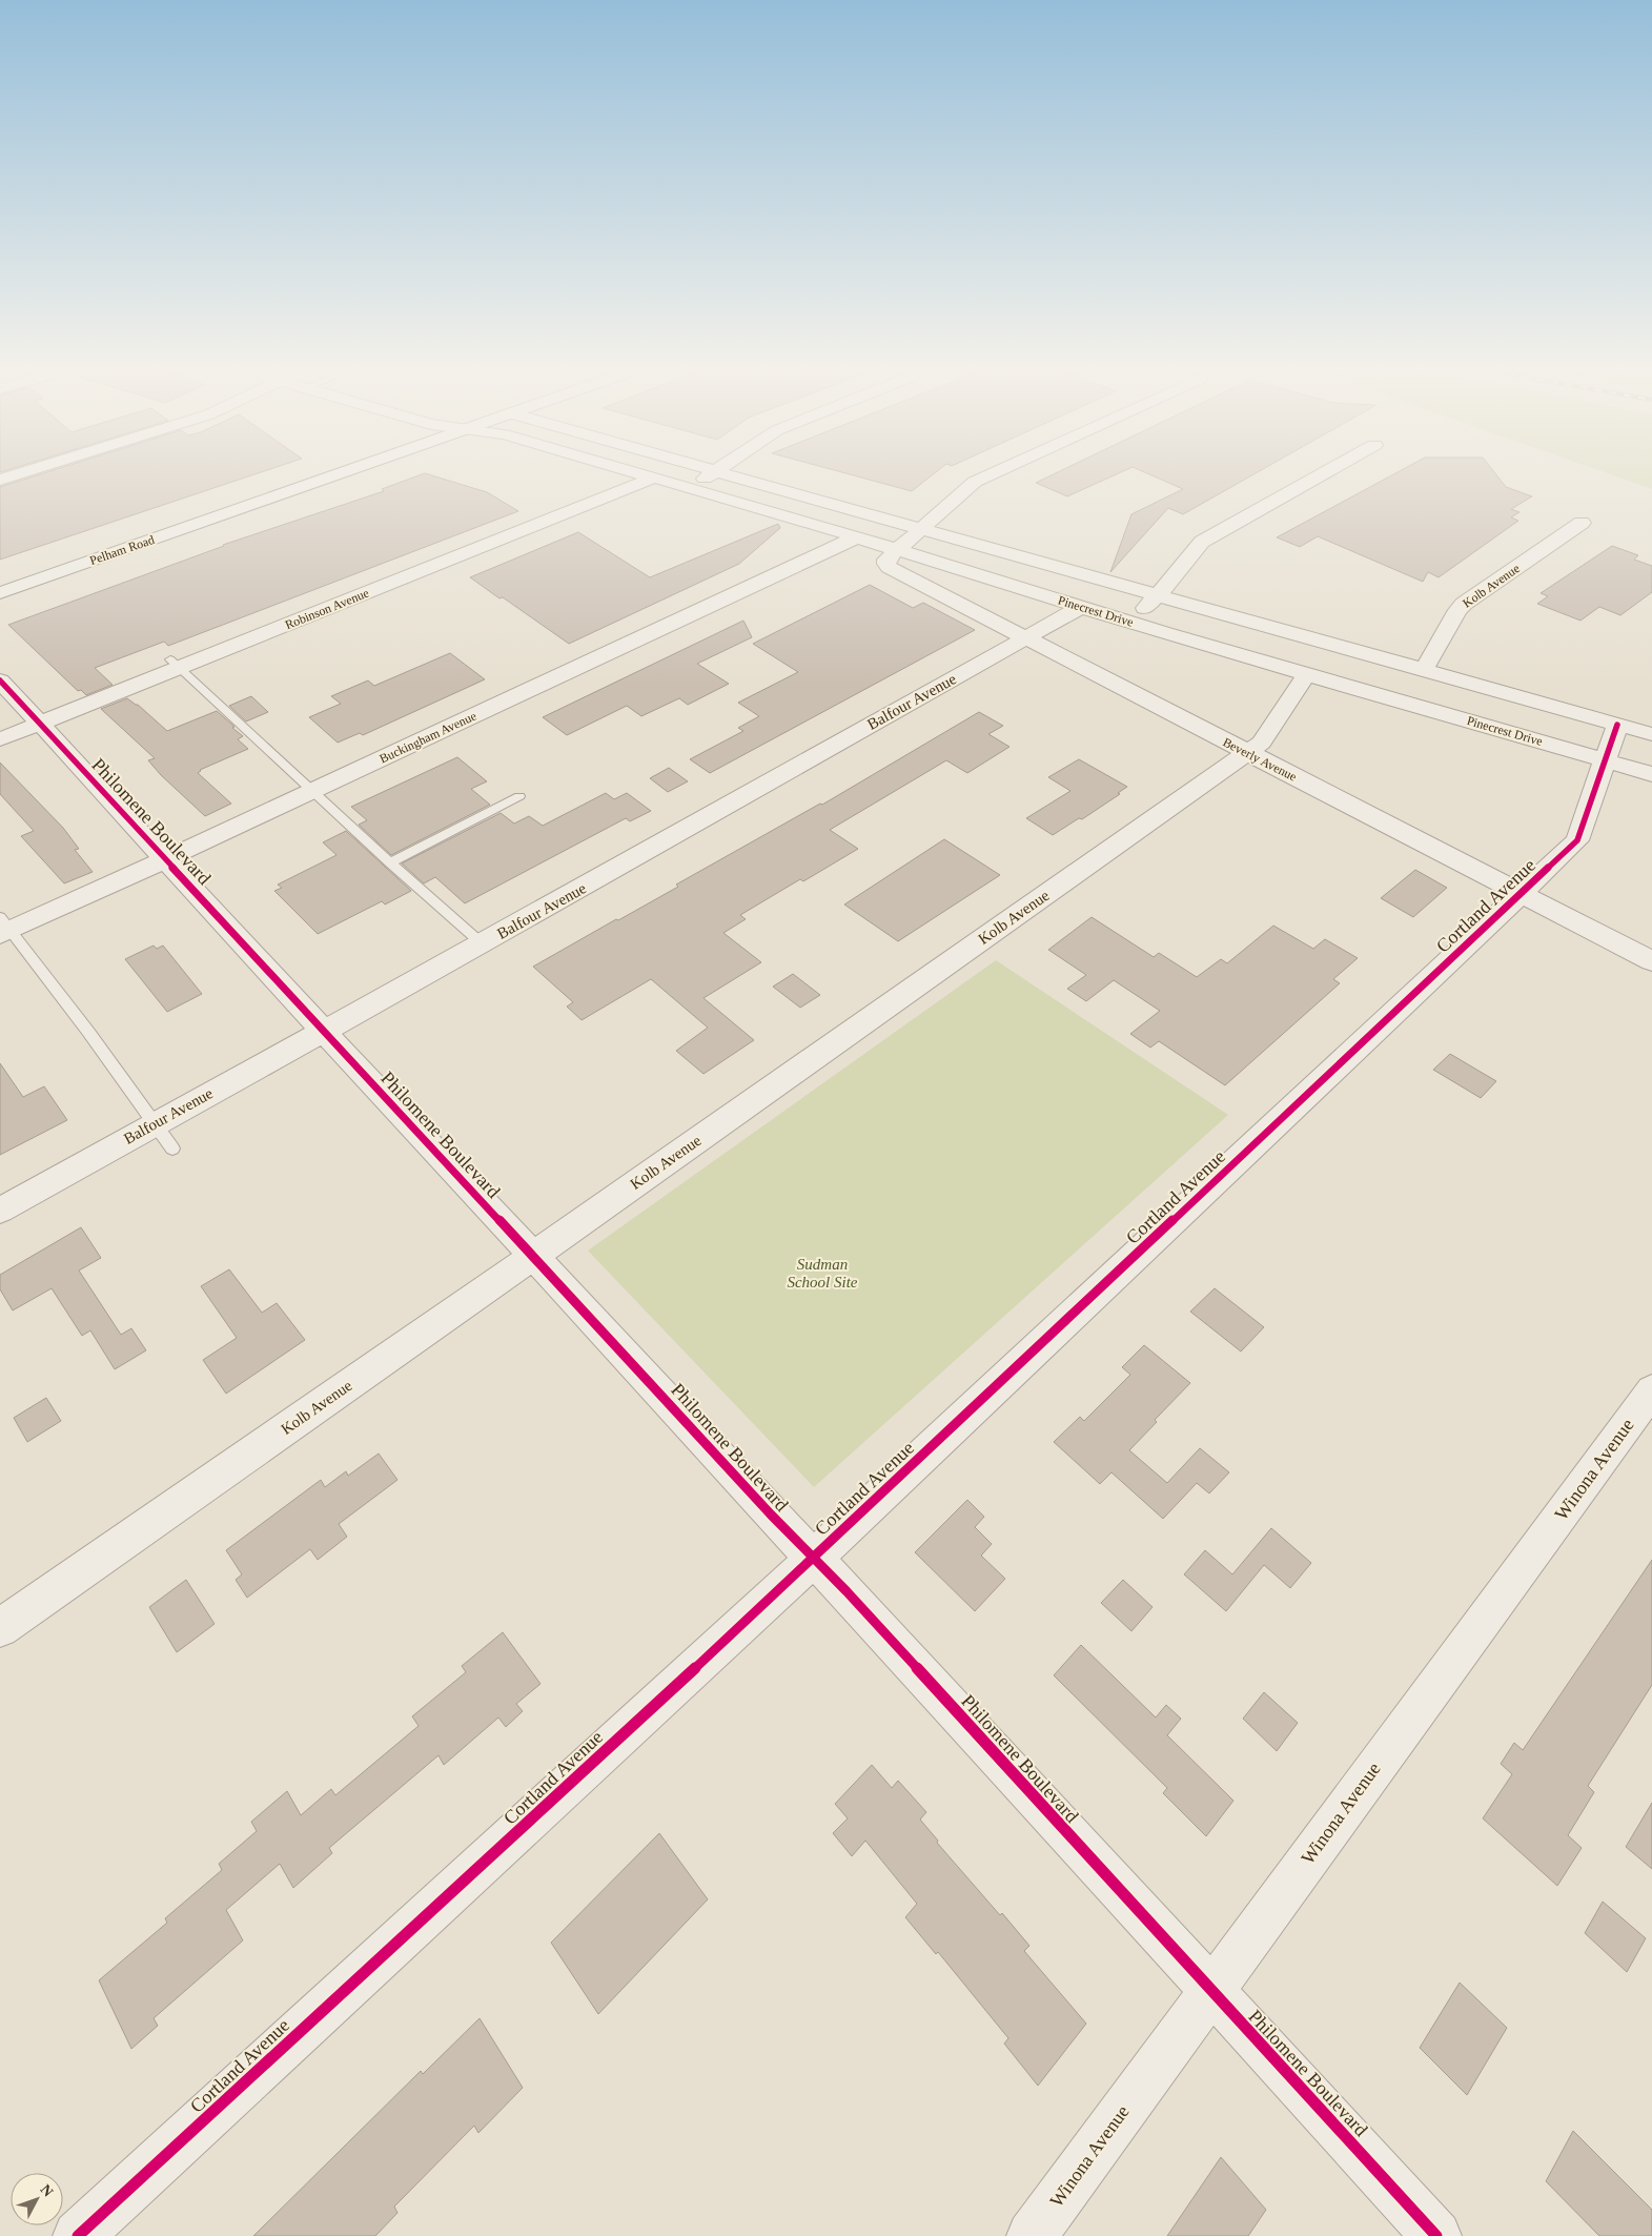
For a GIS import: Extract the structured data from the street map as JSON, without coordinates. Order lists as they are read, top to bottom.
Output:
{
  "streets": {
    "street": [
      "Pelham Road",
      "Kolb Avenue",
      "Robinson Avenue",
      "Pinecrest Drive",
      "Balfour Avenue",
      "Buckingham Avenue",
      "Beverly Avenue",
      "Philomene Boulevard",
      "Cortland Avenue",
      "Winona Avenue"
    ]
  },
  "crossings": [
    ["Kolb Avenue", "Pinecrest Drive"],
    ["Kolb Avenue", "Beverly Avenue"],
    ["Kolb Avenue", "Philomene Boulevard"],
    ["Robinson Avenue", "Pinecrest Drive"],
    ["Robinson Avenue", "Philomene Boulevard"],
    ["Pinecrest Drive", "Balfour Avenue"],
    ["Pinecrest Drive", "Buckingham Avenue"],
    ["Pinecrest Drive", "Beverly Avenue"],
    ["Pinecrest Drive", "Cortland Avenue"],
    ["Balfour Avenue", "Beverly Avenue"],
    ["Balfour Avenue", "Philomene Boulevard"],
    ["Buckingham Avenue", "Philomene Boulevard"],
    ["Beverly Avenue", "Cortland Avenue"],
    ["Philomene Boulevard", "Cortland Avenue"],
    ["Philomene Boulevard", "Winona Avenue"]
  ],
  "parks": ["Sudman School Site"],
  "north": "top right"
}
